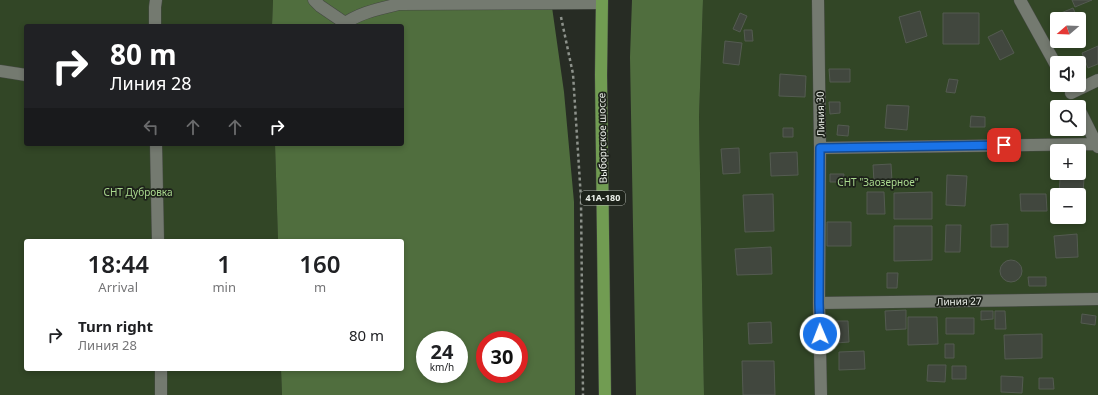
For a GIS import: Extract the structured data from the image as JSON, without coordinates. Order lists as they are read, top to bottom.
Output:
{
  "streets": {
    "main road": ["Выборгское шоссе", "41А-180"],
    "street": ["Линия 30", "Линия 27"]
  },
  "crossings": [
    ["Линия 30", "Линия 27"]
  ],
  "parks": ["СНТ \"Заозерное\"", "СНТ Дубровка"],
  "north": "left",
  "page": {
    "map_buttons": ["+", "−"],
    "turn": ["80 m", "Линия 28"],
    "eta": [
      "18:44",
      "Arrival",
      "1",
      "min",
      "160",
      "m"
    ],
    "list": [
      {
        "name": "Turn right",
        "note": "Линия 28",
        "value": "80 m"
      }
    ],
    "speed": "24 km/h",
    "limit": "30"
  }
}
